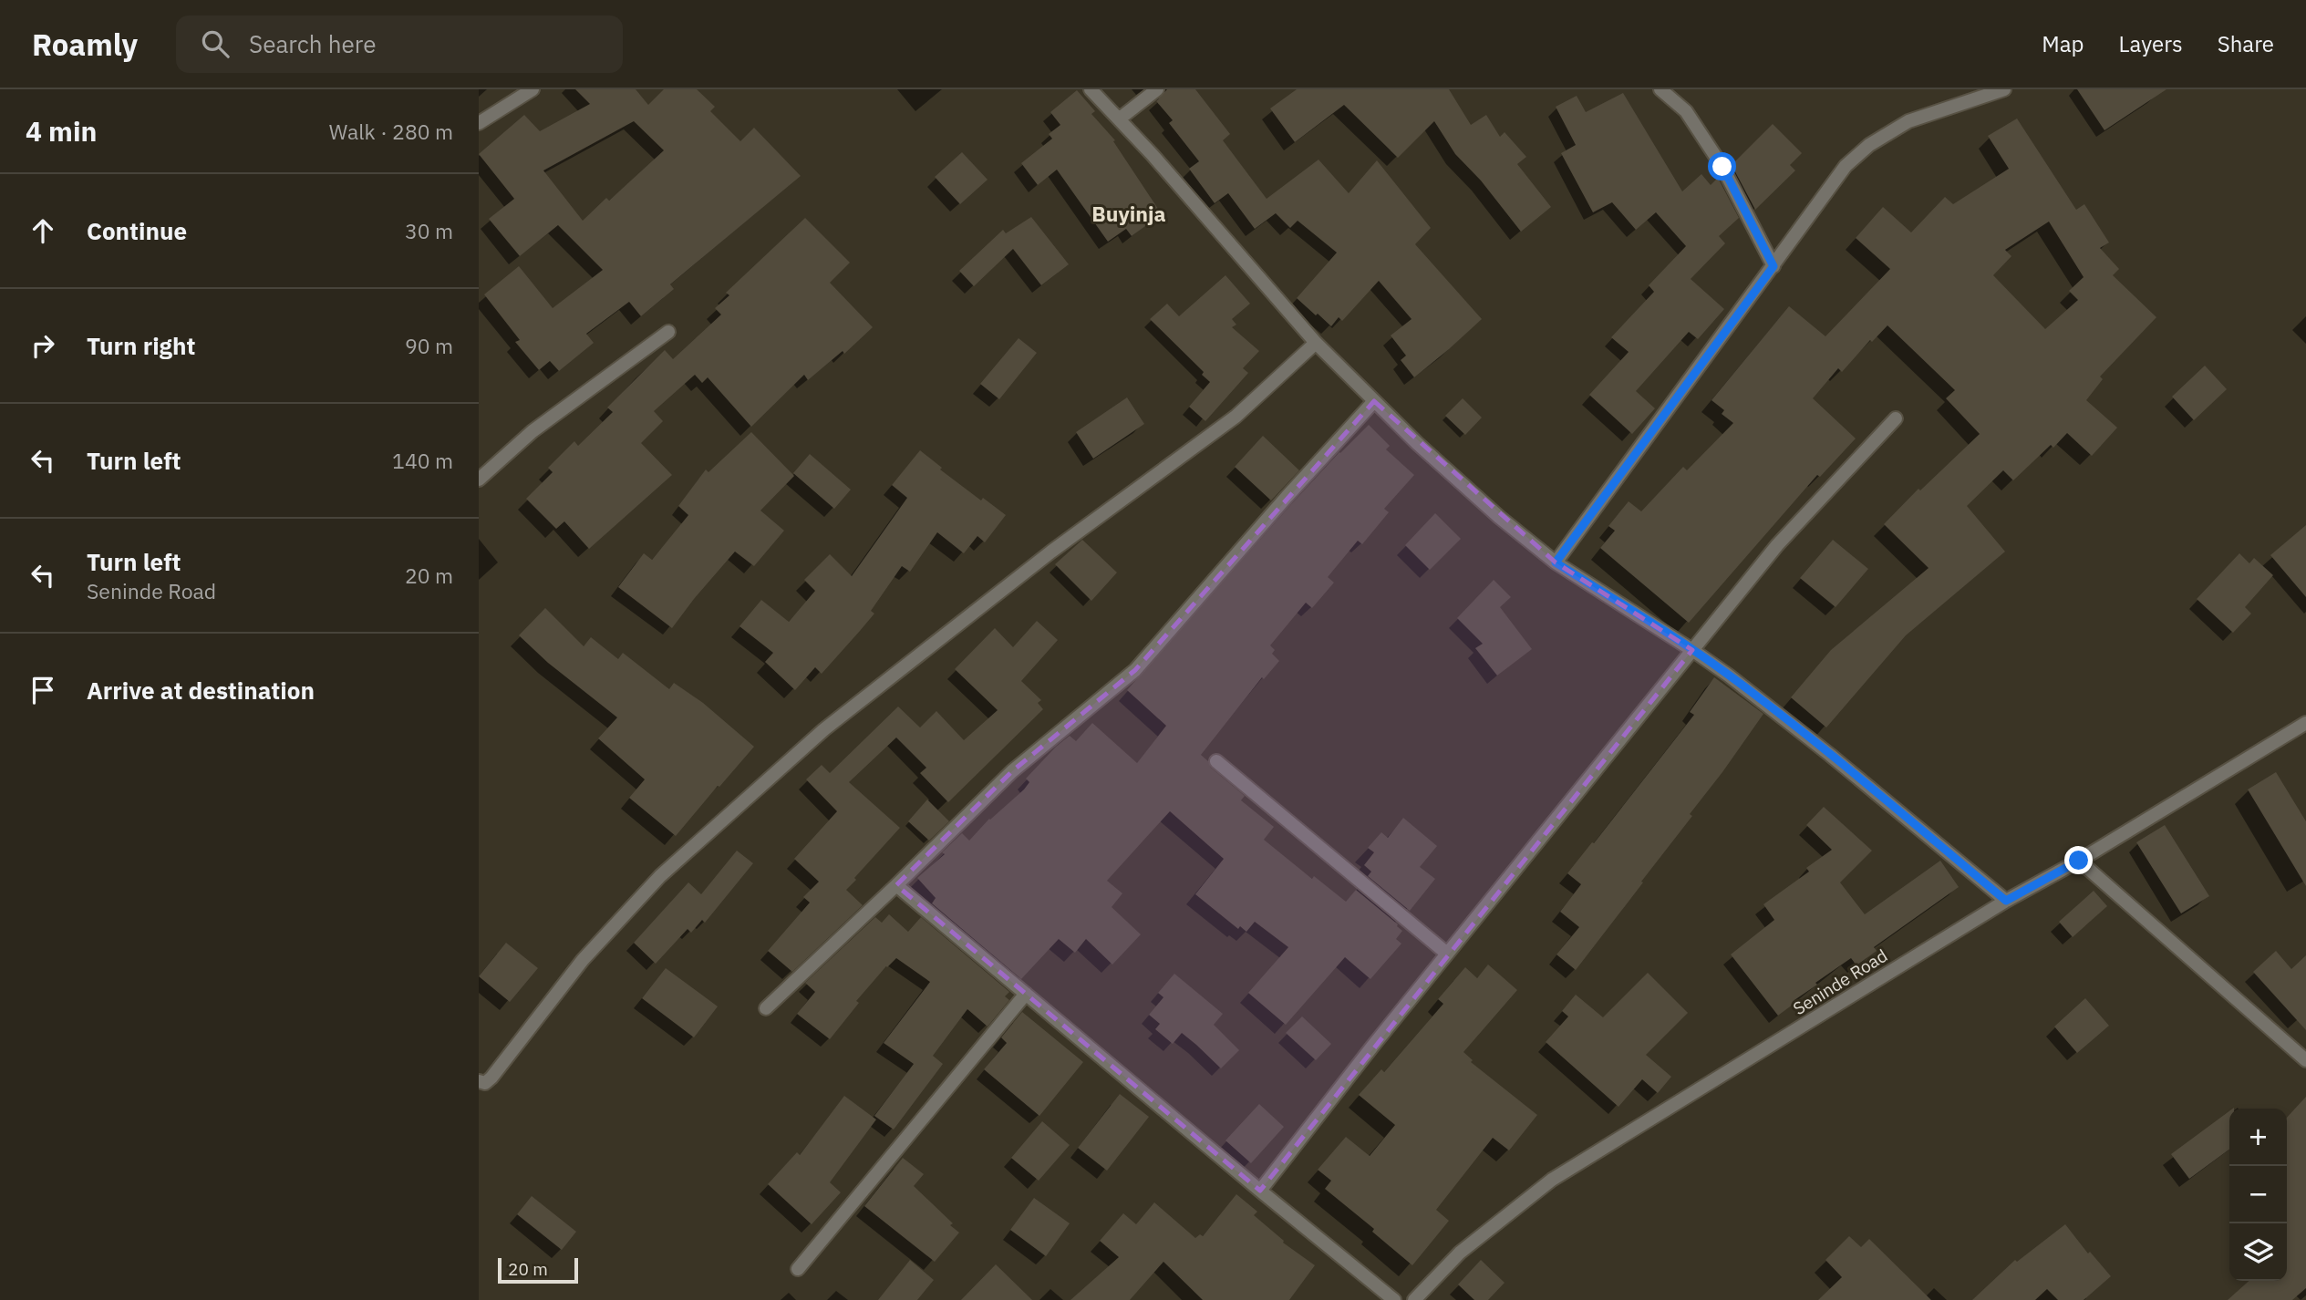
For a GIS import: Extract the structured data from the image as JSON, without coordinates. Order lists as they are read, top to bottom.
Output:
{
  "streets": {
    "street": ["Seninde Road"]
  },
  "districts": ["Buyinja"],
  "scale_bar": "20 m",
  "page": {
    "header": "Roamly",
    "search": "Search here",
    "nav": ["Map", "Layers", "Share"],
    "heading": ["4 min", "Walk · 280 m"],
    "list": [
      ["Continue", "30 m"],
      ["Turn right", "90 m"],
      ["Turn left", "140 m"],
      ["Turn left", "Seninde Road", "20 m"],
      "Arrive at destination"
    ],
    "map_buttons": ["+", "−"],
    "scale": "20 m"
  }
}
